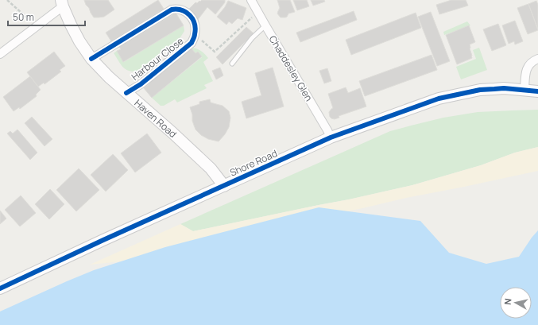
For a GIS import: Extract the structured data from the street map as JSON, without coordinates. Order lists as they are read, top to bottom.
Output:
{
  "streets": {
    "main road": ["Haven Road", "Shore Road"],
    "street": ["Harbour Close", "Chaddesley Glen"]
  },
  "crossings": [
    ["Harbour Close", "Haven Road"],
    ["Chaddesley Glen", "Shore Road"],
    ["Haven Road", "Shore Road"]
  ],
  "scale_bar": "50 m",
  "north": "left"
}
